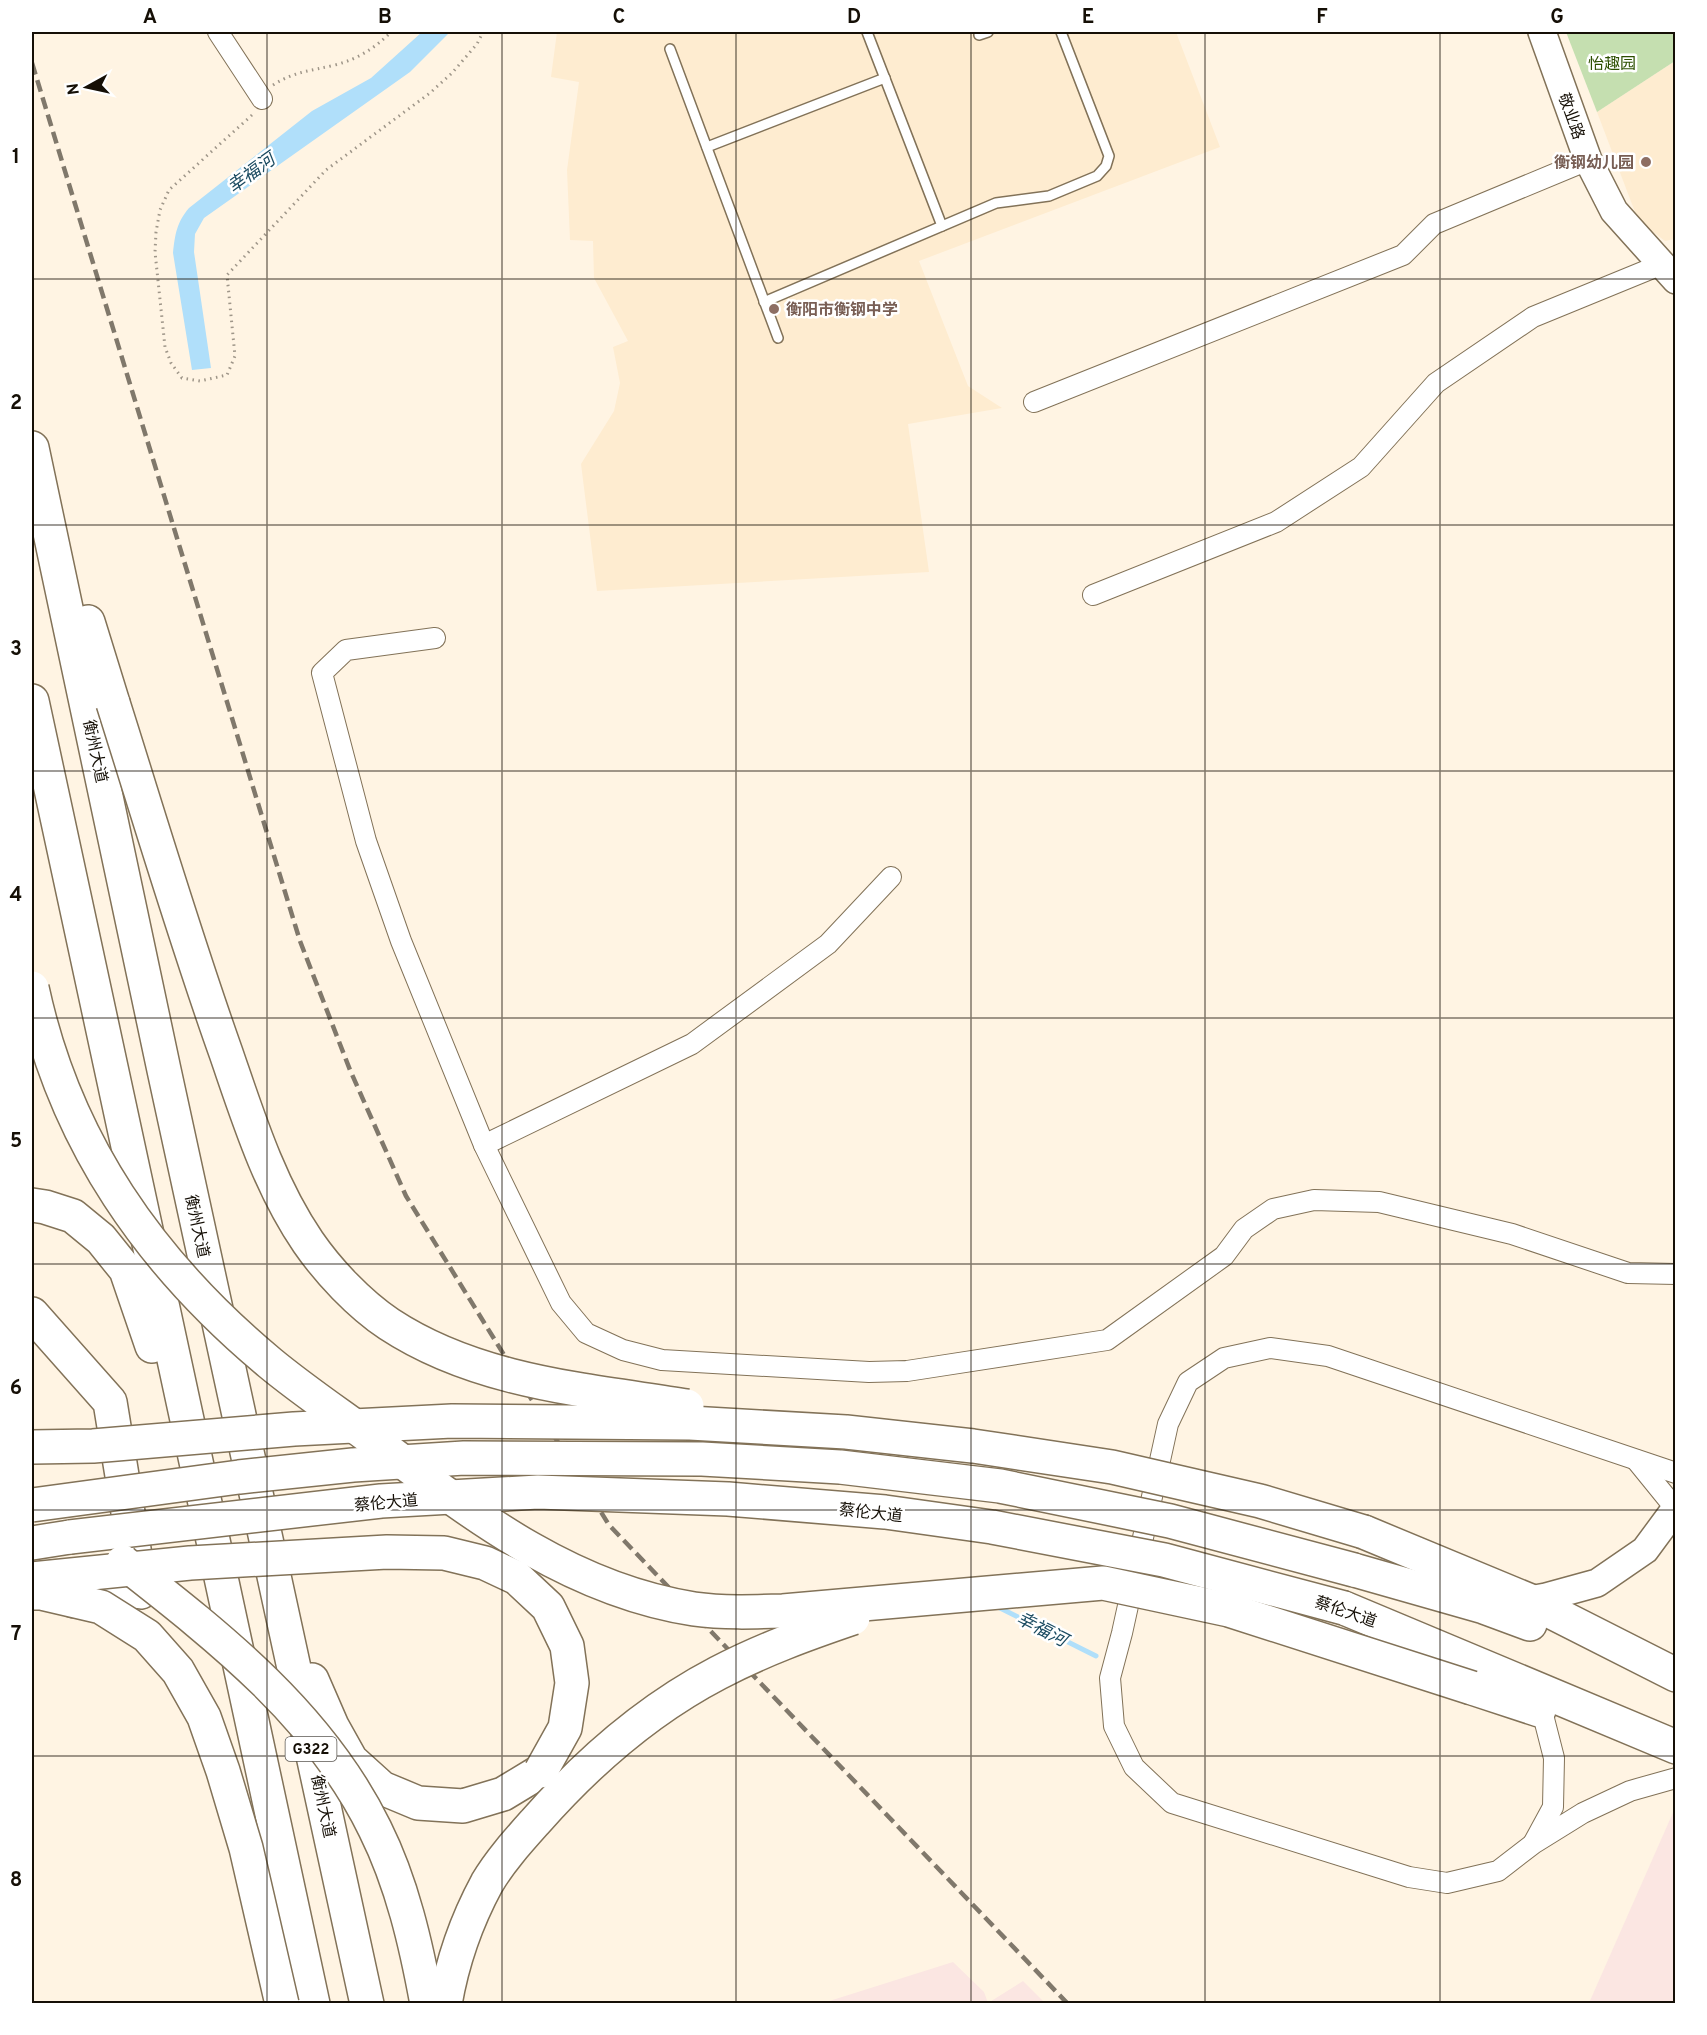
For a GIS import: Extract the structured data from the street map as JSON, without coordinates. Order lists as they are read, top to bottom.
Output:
{
  "streets": {
    "highway": ["衡州大道", "蔡伦大道", "G322"],
    "street": ["敬业路"]
  },
  "water": ["幸福河"],
  "parks": ["怡趣园"],
  "places": ["衡钢幼儿园", "衡阳市衡钢中学"],
  "north": "left",
  "grid": {
    "columns": [
      "A",
      "B",
      "C",
      "D",
      "E",
      "F",
      "G"
    ],
    "rows": [
      "1",
      "2",
      "3",
      "4",
      "5",
      "6",
      "7",
      "8"
    ]
  }
}
